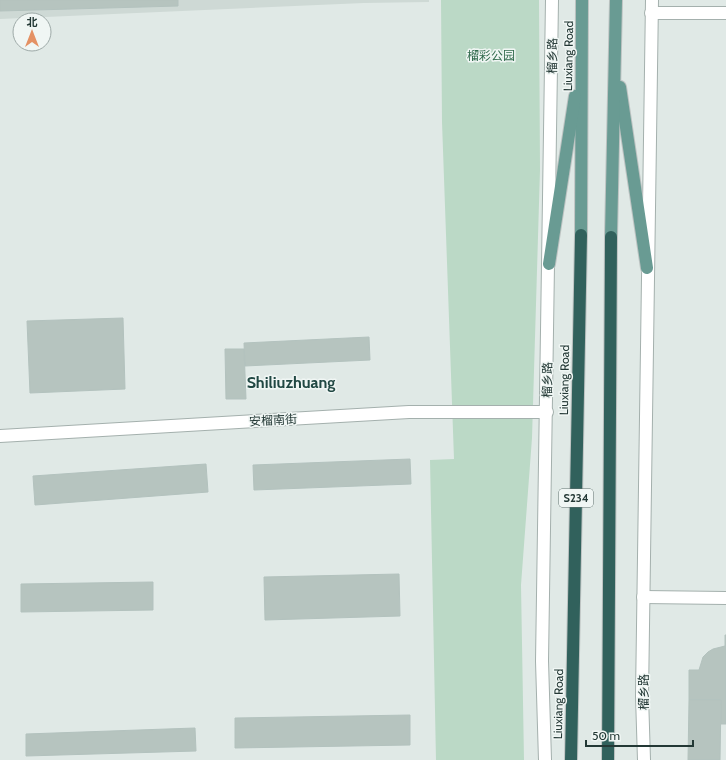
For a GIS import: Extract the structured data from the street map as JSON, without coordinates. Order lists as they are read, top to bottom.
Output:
{
  "streets": {
    "highway": ["Liuxiang Road", "S234"],
    "street": ["榴乡路", "安榴南街"]
  },
  "crossings": [
    ["榴乡路", "安榴南街"]
  ],
  "districts": ["Shiliuzhuang"],
  "parks": ["榴彩公园"],
  "scale_bar": "50 m",
  "north": "top"
}
